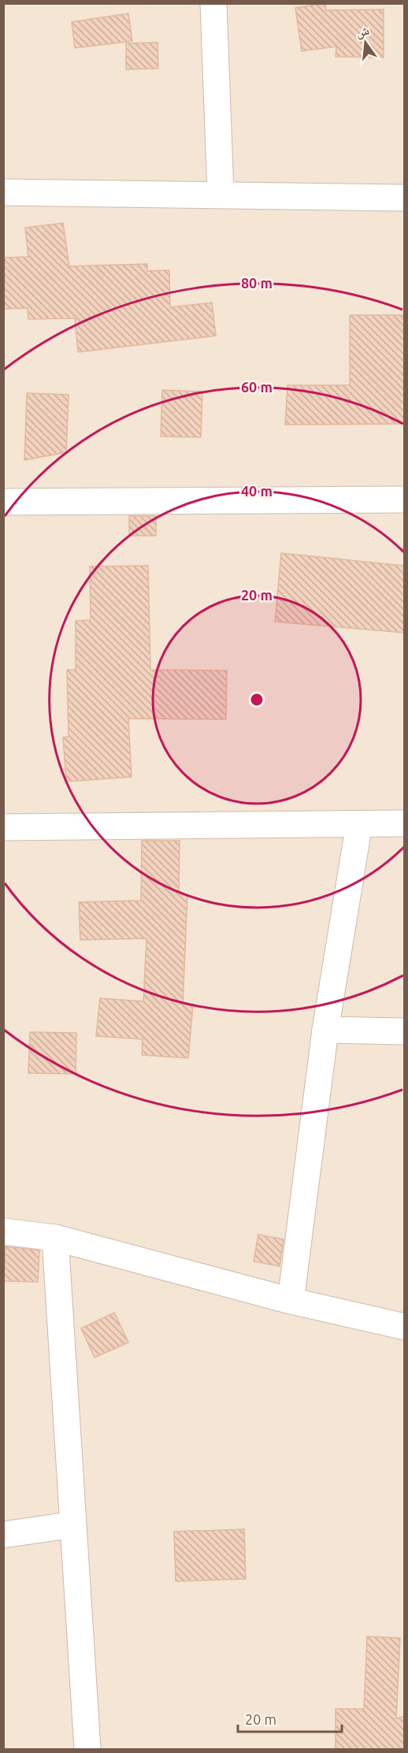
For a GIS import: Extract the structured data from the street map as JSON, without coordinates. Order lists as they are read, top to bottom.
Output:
{
  "scale_bar": "20 m",
  "north": "top",
  "rings": [
    "80 m",
    "60 m",
    "40 m",
    "20 m"
  ]
}
